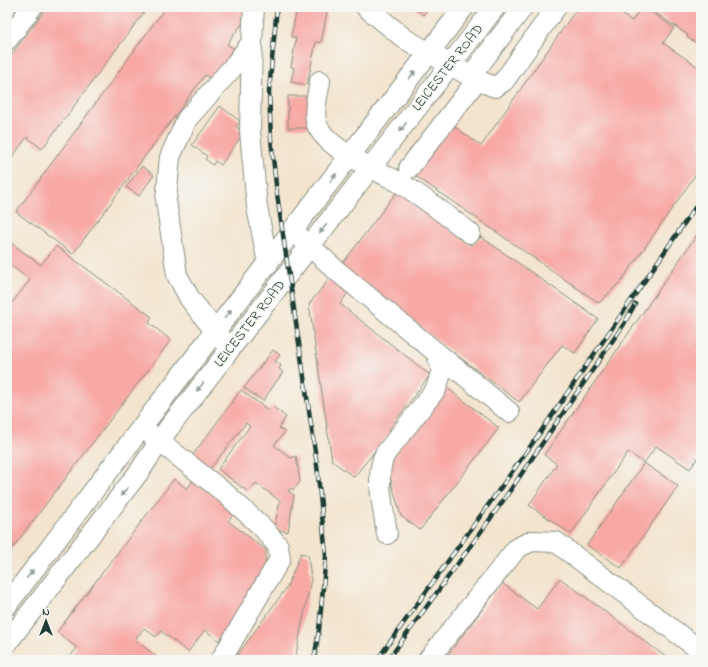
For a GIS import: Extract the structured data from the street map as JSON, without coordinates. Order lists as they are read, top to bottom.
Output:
{
  "streets": {
    "street": ["LEICESTER ROAD"]
  },
  "north": "top"
}
